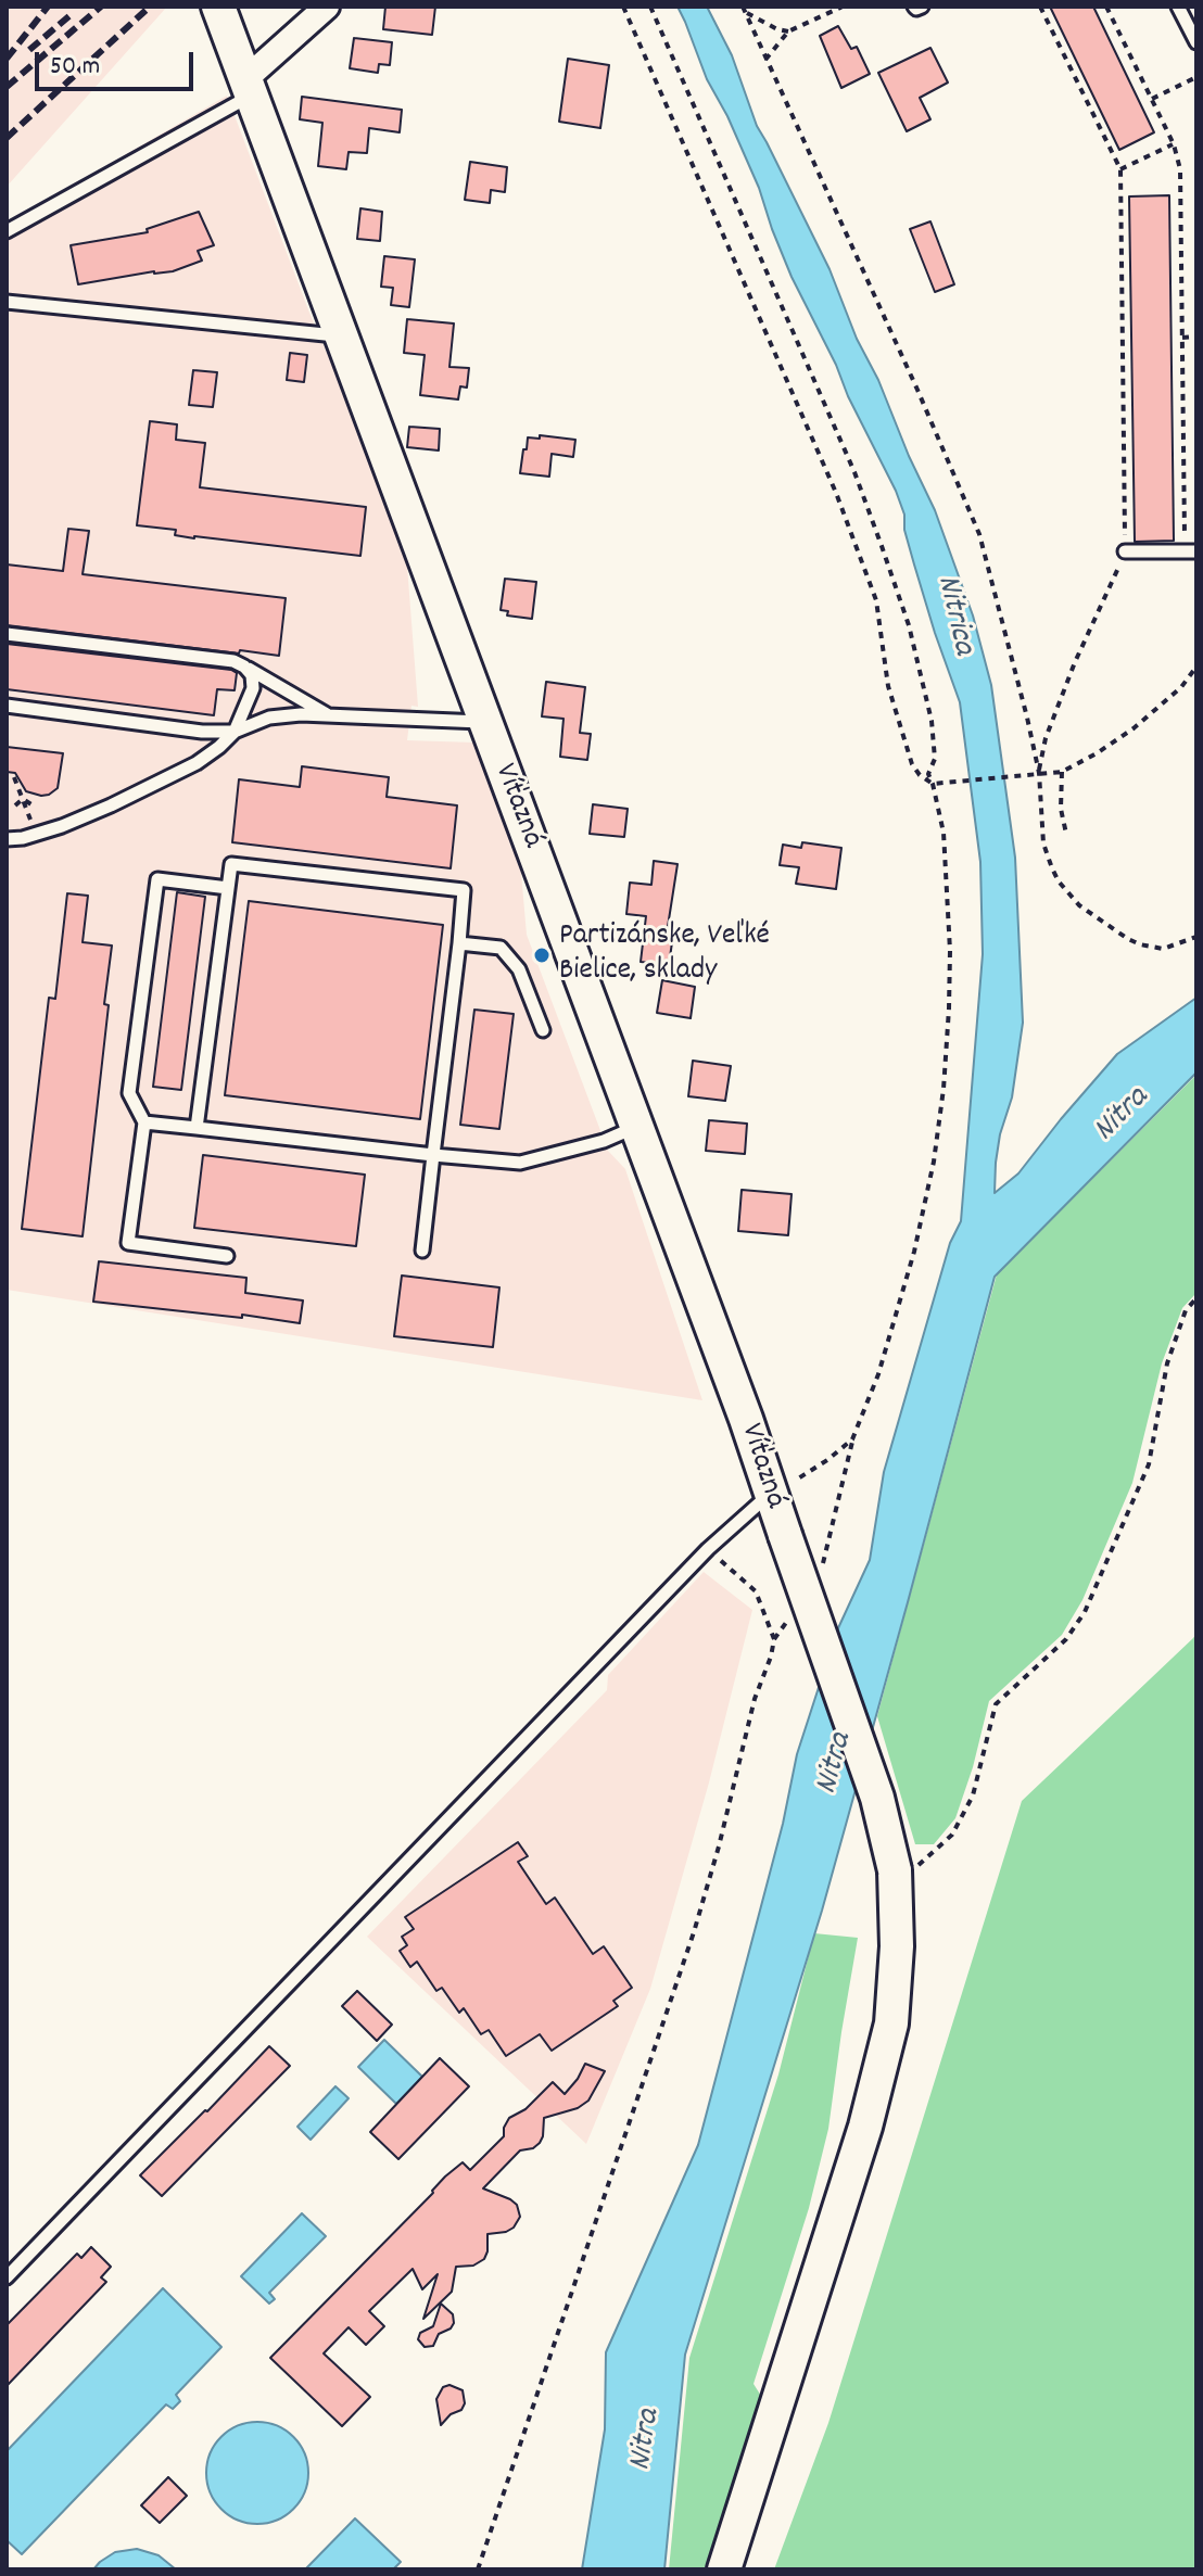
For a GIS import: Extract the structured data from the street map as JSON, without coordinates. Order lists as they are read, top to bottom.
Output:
{
  "streets": {
    "main road": ["Víťazná"]
  },
  "water": ["Nitrica", "Nitra"],
  "places": ["Partizánske, Veľké Bielice, sklady"],
  "scale_bar": "50 m"
}
